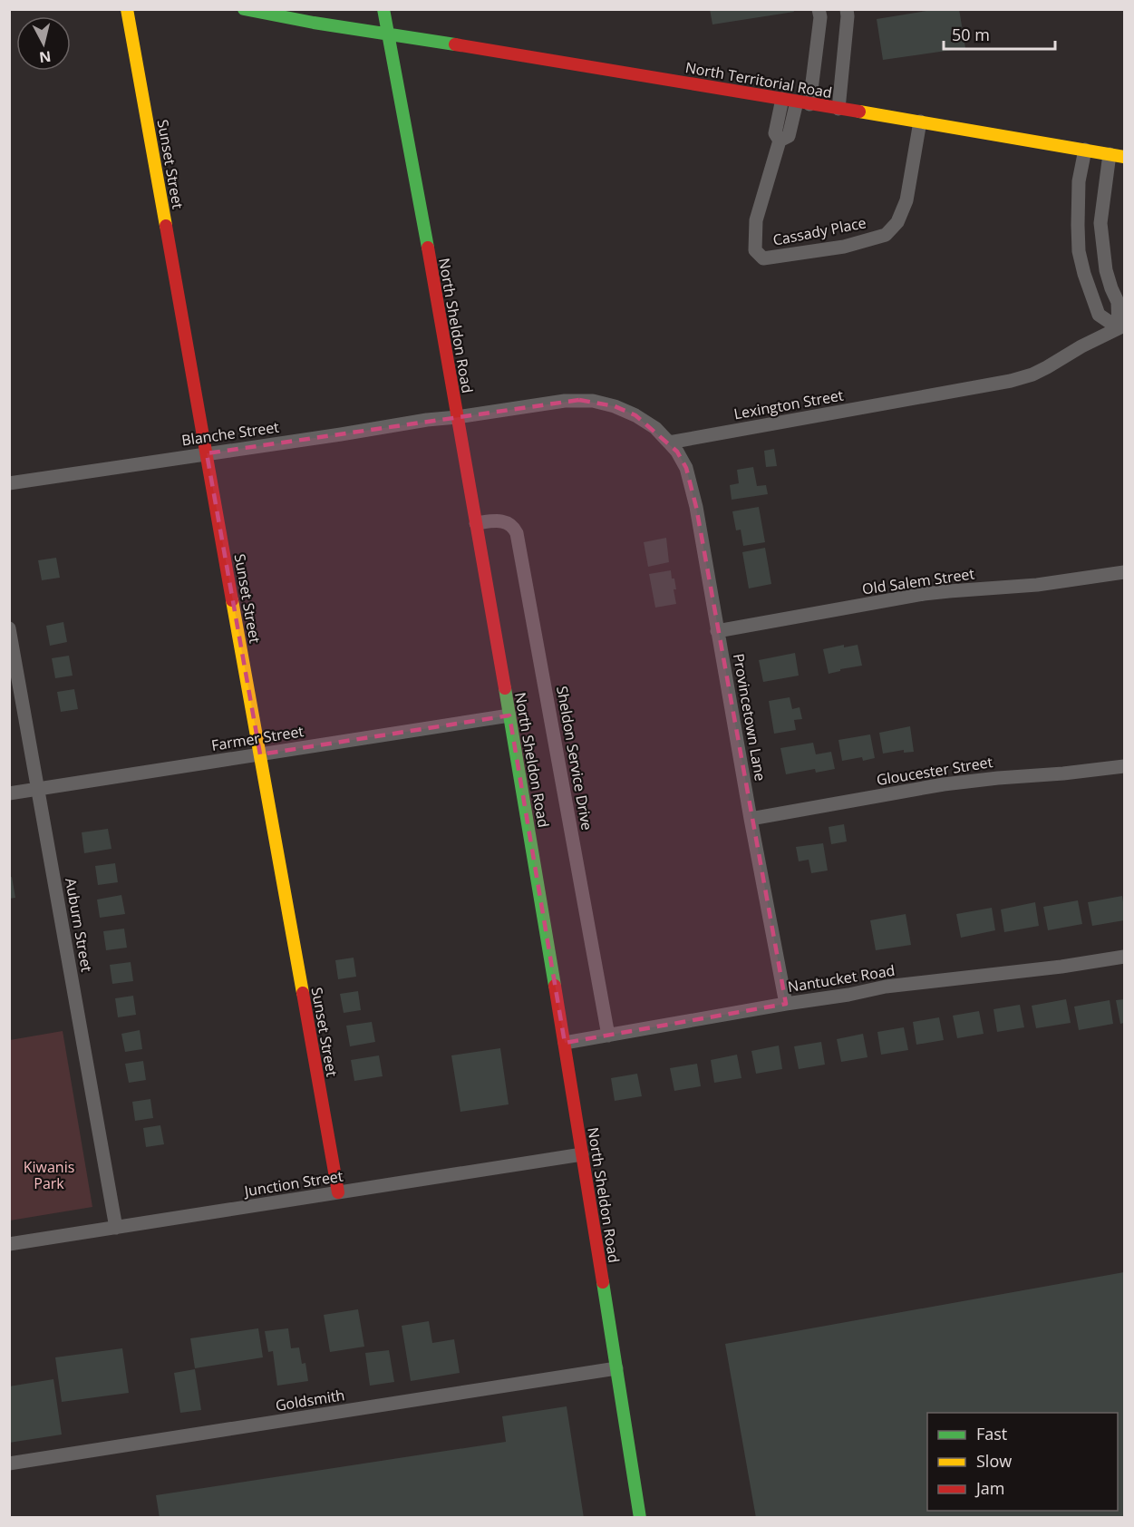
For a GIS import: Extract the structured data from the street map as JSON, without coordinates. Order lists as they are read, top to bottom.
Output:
{
  "streets": {
    "main road": ["North Territorial Road", "Sunset Street", "North Sheldon Road"],
    "street": [
      "Cassady Place",
      "Lexington Street",
      "Blanche Street",
      "Old Salem Street",
      "Provincetown Lane",
      "Farmer Street",
      "Sheldon Service Drive",
      "Gloucester Street",
      "Auburn Street",
      "Nantucket Road",
      "Junction Street",
      "Goldsmith"
    ]
  },
  "crossings": [
    ["North Territorial Road", "Cassady Place"],
    ["North Territorial Road", "North Sheldon Road"],
    ["Sunset Street", "Blanche Street"],
    ["Sunset Street", "Farmer Street"],
    ["Sunset Street", "Junction Street"],
    ["North Sheldon Road", "Blanche Street"],
    ["North Sheldon Road", "Farmer Street"],
    ["North Sheldon Road", "Sheldon Service Drive"],
    ["North Sheldon Road", "Nantucket Road"],
    ["North Sheldon Road", "Junction Street"],
    ["North Sheldon Road", "Goldsmith"],
    ["Lexington Street", "Provincetown Lane"],
    ["Old Salem Street", "Provincetown Lane"],
    ["Provincetown Lane", "Gloucester Street"],
    ["Provincetown Lane", "Nantucket Road"],
    ["Farmer Street", "Auburn Street"],
    ["Sheldon Service Drive", "Nantucket Road"],
    ["Auburn Street", "Junction Street"]
  ],
  "parks": ["Kiwanis Park"],
  "legend": ["Fast", "Slow", "Jam"],
  "scale_bar": "50 m",
  "north": "bottom"
}
